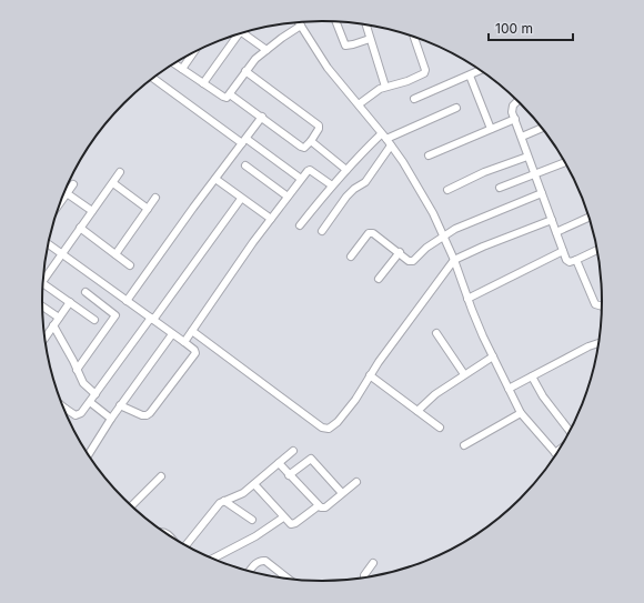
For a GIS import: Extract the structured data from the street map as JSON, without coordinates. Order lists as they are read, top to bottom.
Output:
{
  "scale_bar": "100 m"
}
